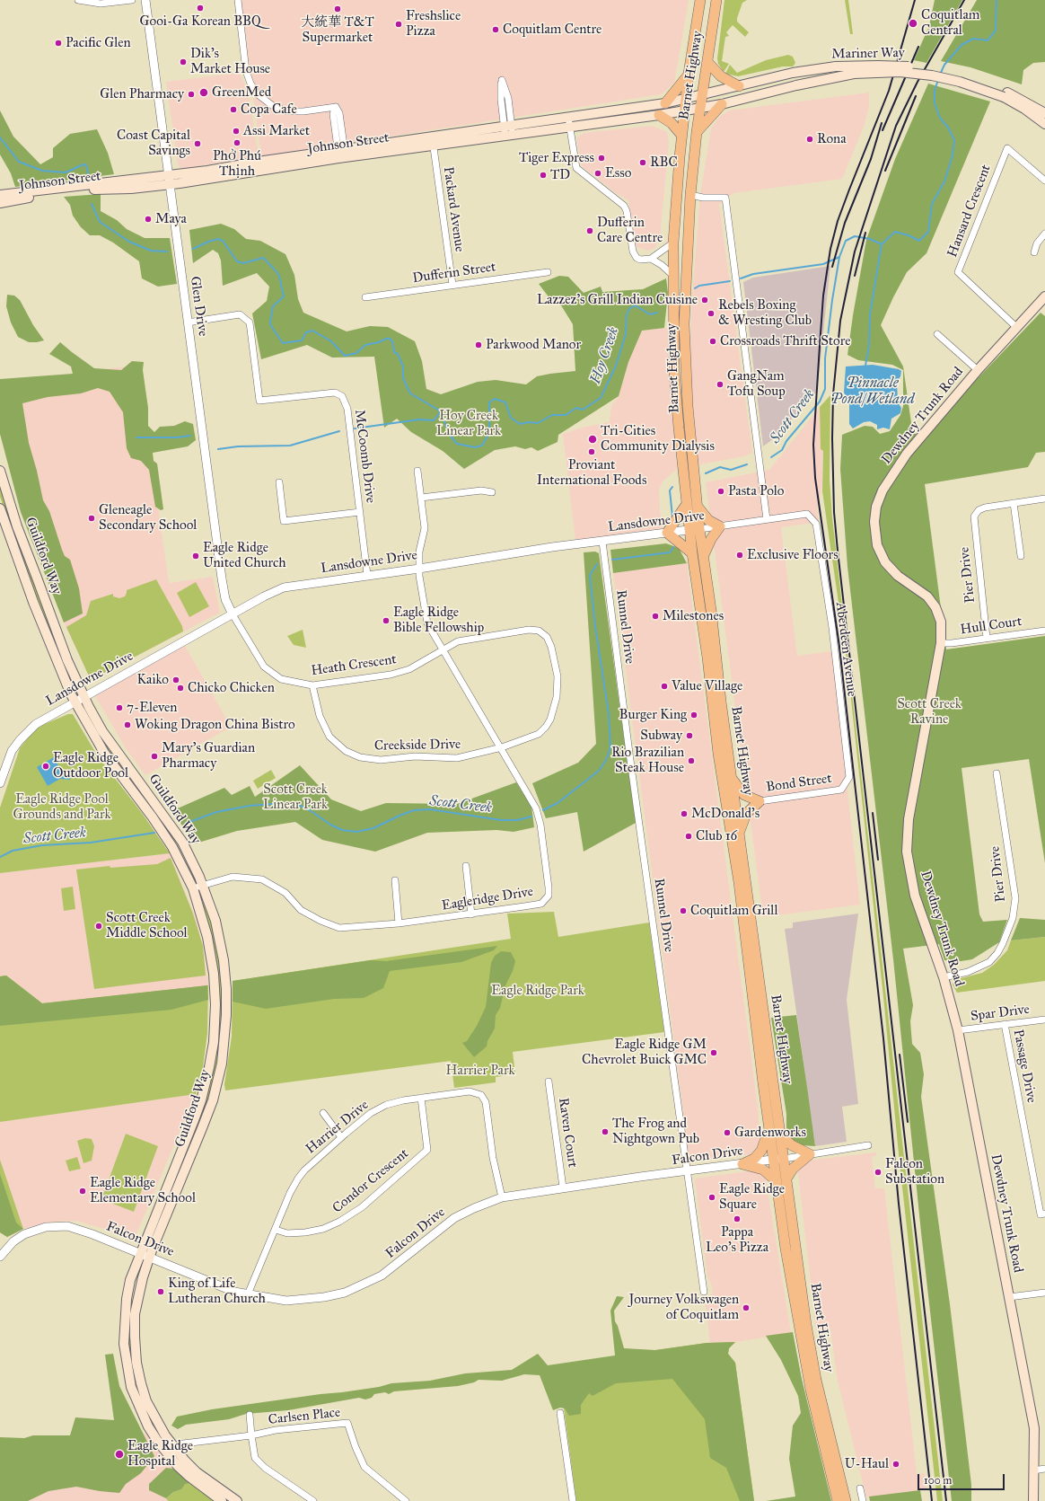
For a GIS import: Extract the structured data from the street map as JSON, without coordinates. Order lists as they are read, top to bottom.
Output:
{
  "streets": {
    "main road": [
      "Mariner Way",
      "Barnet Highway",
      "Johnson Street",
      "Dewdney Trunk Road",
      "Guildford Way"
    ],
    "street": [
      "Packard Avenue",
      "Hansard Crescent",
      "Dufferin Street",
      "Glen Drive",
      "McCoomb Drive",
      "Lansdowne Drive",
      "Pier Drive",
      "Hull Court",
      "Runnel Drive",
      "Aberdeen Avenue",
      "Heath Crescent",
      "Creekside Drive",
      "Bond Street",
      "Eagleridge Drive",
      "Spar Drive",
      "Passage Drive",
      "Harrier Drive",
      "Raven Court",
      "Falcon Drive",
      "Condor Crescent",
      "Carlsen Place"
    ]
  },
  "crossings": [
    ["Mariner Way", "Barnet Highway"],
    ["Mariner Way", "Johnson Street"],
    ["Barnet Highway", "Johnson Street"],
    ["Barnet Highway", "Lansdowne Drive"],
    ["Barnet Highway", "Falcon Drive"],
    ["Johnson Street", "Packard Avenue"],
    ["Johnson Street", "Glen Drive"],
    ["Packard Avenue", "Dufferin Street"],
    ["Hansard Crescent", "Dewdney Trunk Road"],
    ["Glen Drive", "McCoomb Drive"],
    ["Glen Drive", "Lansdowne Drive"],
    ["Glen Drive", "Heath Crescent"],
    ["Dewdney Trunk Road", "Pier Drive"],
    ["Dewdney Trunk Road", "Hull Court"],
    ["Dewdney Trunk Road", "Spar Drive"],
    ["McCoomb Drive", "Lansdowne Drive"],
    ["Lansdowne Drive", "Guildford Way"],
    ["Lansdowne Drive", "Runnel Drive"],
    ["Lansdowne Drive", "Aberdeen Avenue"],
    ["Lansdowne Drive", "Heath Crescent"],
    ["Lansdowne Drive", "Eagleridge Drive"],
    ["Guildford Way", "Eagleridge Drive"],
    ["Guildford Way", "Falcon Drive"],
    ["Guildford Way", "Carlsen Place"],
    ["Pier Drive", "Hull Court"],
    ["Runnel Drive", "Falcon Drive"],
    ["Aberdeen Avenue", "Bond Street"],
    ["Heath Crescent", "Creekside Drive"],
    ["Heath Crescent", "Eagleridge Drive"],
    ["Creekside Drive", "Eagleridge Drive"],
    ["Spar Drive", "Passage Drive"],
    ["Harrier Drive", "Falcon Drive"],
    ["Harrier Drive", "Condor Crescent"],
    ["Raven Court", "Falcon Drive"]
  ],
  "water": ["Hoy Creek", "Pinnacle Pond/Wetland", "Scott Creek"],
  "parks": [
    "Hoy Creek Linear Park",
    "Scott Creek Ravine",
    "Scott Creek Linear Park",
    "Eagle Ridge Pool Grounds and Park",
    "Eagle Ridge Park",
    "Harrier Park"
  ],
  "places": [
    "Gooi-Ga Korean BBQ",
    "大統華 T&T Supermarket",
    "Coquitlam Central",
    "Freshslice Pizza",
    "Coquitlam Centre",
    "Pacific Glen",
    "Dik's Market House",
    "GreenMed",
    "Glen Pharmacy",
    "Copa Cafe",
    "Assi Market",
    "Rona",
    "Phở Phú Thịnh",
    "Coast Capital Savings",
    "Tiger Express",
    "RBC",
    "Esso",
    "TD",
    "Maya",
    "Dufferin Care Centre",
    "Lazzez's Grill Indian Cuisine",
    "Rebels Boxing & Wresting Club",
    "Crossroads Thrift Store",
    "Parkwood Manor",
    "GangNam Tofu Soup",
    "Tri-Cities Community Dialysis",
    "Proviant International Foods",
    "Pasta Polo",
    "Gleneagle Secondary School",
    "Exclusive Floors",
    "Eagle Ridge United Church",
    "Milestones",
    "Eagle Ridge Bible Fellowship",
    "Kaiko",
    "Value Village",
    "Chicko Chicken",
    "7-Eleven",
    "Burger King",
    "Woking Dragon China Bistro",
    "Subway",
    "Mary's Guardian Pharmacy",
    "Rio Brazilian Steak House",
    "Eagle Ridge Outdoor Pool",
    "McDonald's",
    "Club 16",
    "Coquitlam Grill",
    "Scott Creek Middle School",
    "Eagle Ridge GM Chevrolet Buick GMC",
    "The Frog and Nightgown Pub",
    "Gardenworks",
    "Falcon Substation",
    "Eagle Ridge Elementary School",
    "Eagle Ridge Square",
    "Pappa Leo's Pizza",
    "King of Life Lutheran Church",
    "Journey Volkswagen of Coquitlam",
    "Eagle Ridge Hospital",
    "U-Haul"
  ],
  "scale_bar": "100 m"
}
